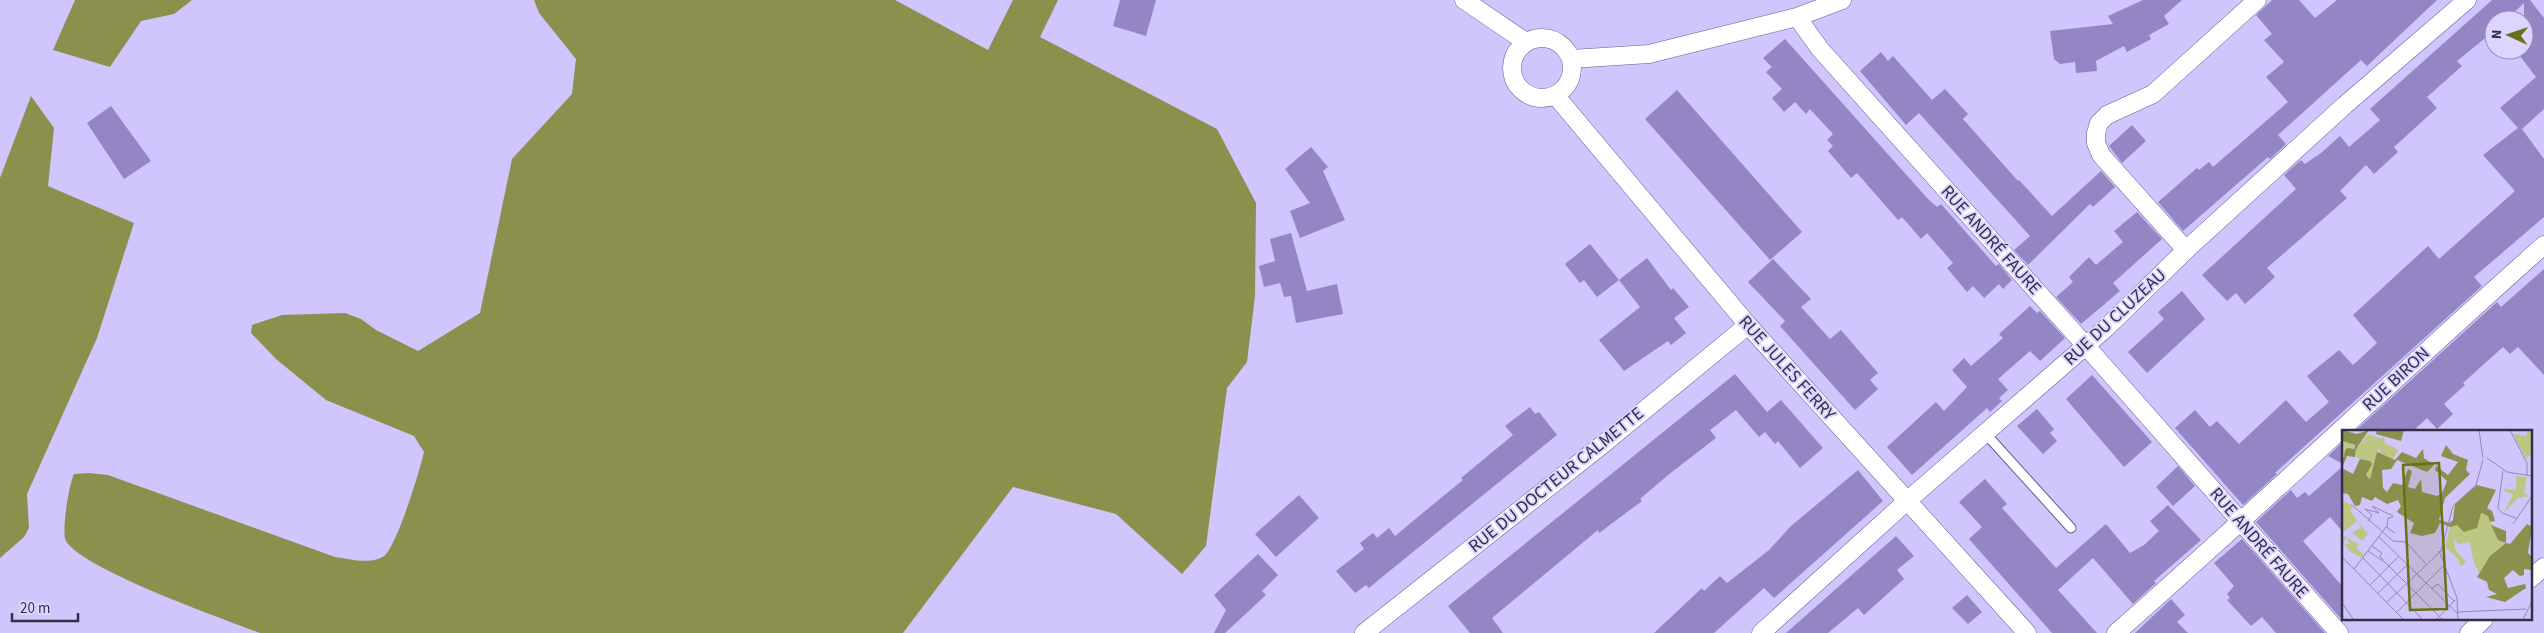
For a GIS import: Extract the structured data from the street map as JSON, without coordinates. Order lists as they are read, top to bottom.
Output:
{
  "streets": {
    "street": [
      "RUE ANDRÉ FAURE",
      "RUE DU CLUZEAU",
      "RUE JULES FERRY",
      "RUE BIRON",
      "RUE DU DOCTEUR CALMETTE"
    ]
  },
  "crossings": [
    ["RUE ANDRÉ FAURE", "RUE DU CLUZEAU"],
    ["RUE ANDRÉ FAURE", "RUE BIRON"],
    ["RUE DU CLUZEAU", "RUE JULES FERRY"],
    ["RUE JULES FERRY", "RUE DU DOCTEUR CALMETTE"]
  ],
  "scale_bar": "20 m",
  "north": "left"
}
